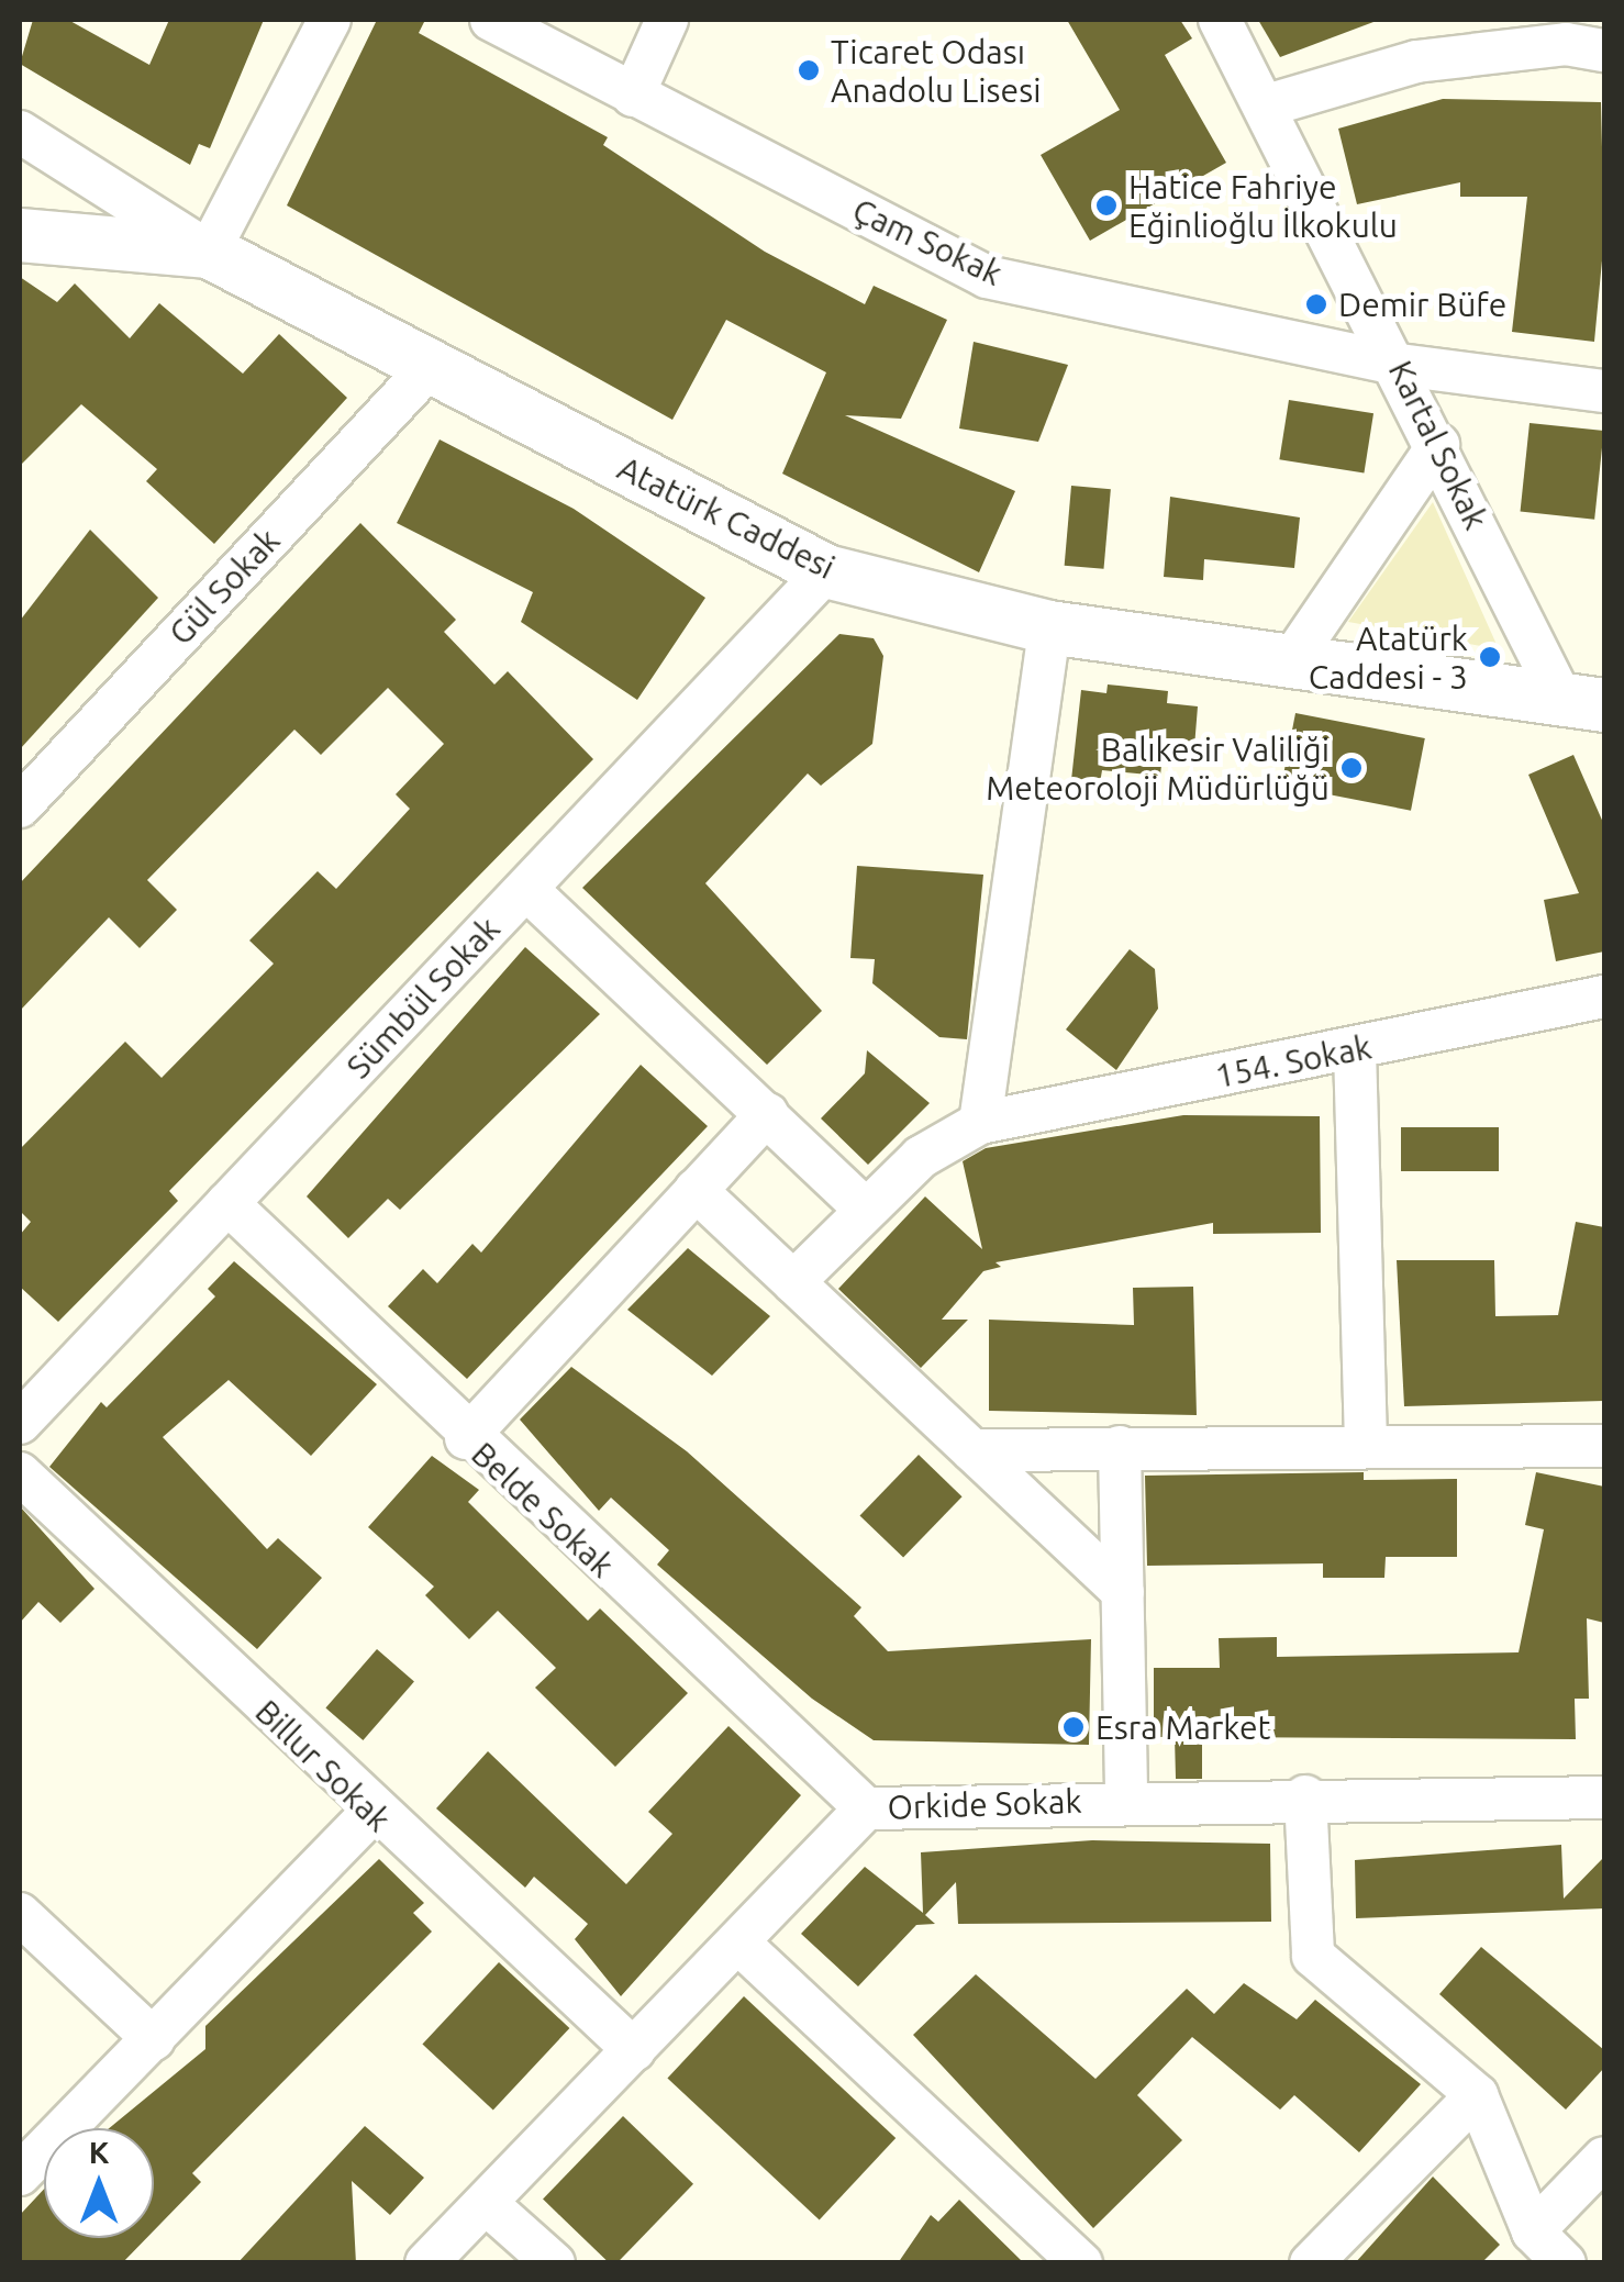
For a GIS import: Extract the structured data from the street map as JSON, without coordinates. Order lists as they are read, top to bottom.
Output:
{
  "streets": {
    "main road": ["Atatürk Caddesi"],
    "street": [
      "Çam Sokak",
      "Kartal Sokak",
      "Gül Sokak",
      "Sümbül Sokak",
      "154. Sokak",
      "Belde Sokak",
      "Billur Sokak",
      "Orkide Sokak"
    ]
  },
  "crossings": [
    ["Çam Sokak", "Kartal Sokak"],
    ["Kartal Sokak", "Atatürk Caddesi"],
    ["Atatürk Caddesi", "Gül Sokak"],
    ["Atatürk Caddesi", "Sümbül Sokak"],
    ["Sümbül Sokak", "Belde Sokak"],
    ["Belde Sokak", "Orkide Sokak"],
    ["Billur Sokak", "Orkide Sokak"]
  ],
  "places": [
    "Ticaret Odası Anadolu Lisesi",
    "Hatice Fahriye Eğinlioğlu İlkokulu",
    "Demir Büfe",
    "Atatürk Caddesi - 3",
    "Balıkesir Valiliği Meteoroloji Müdürlüğü",
    "Esra Market"
  ],
  "north": "top"
}
